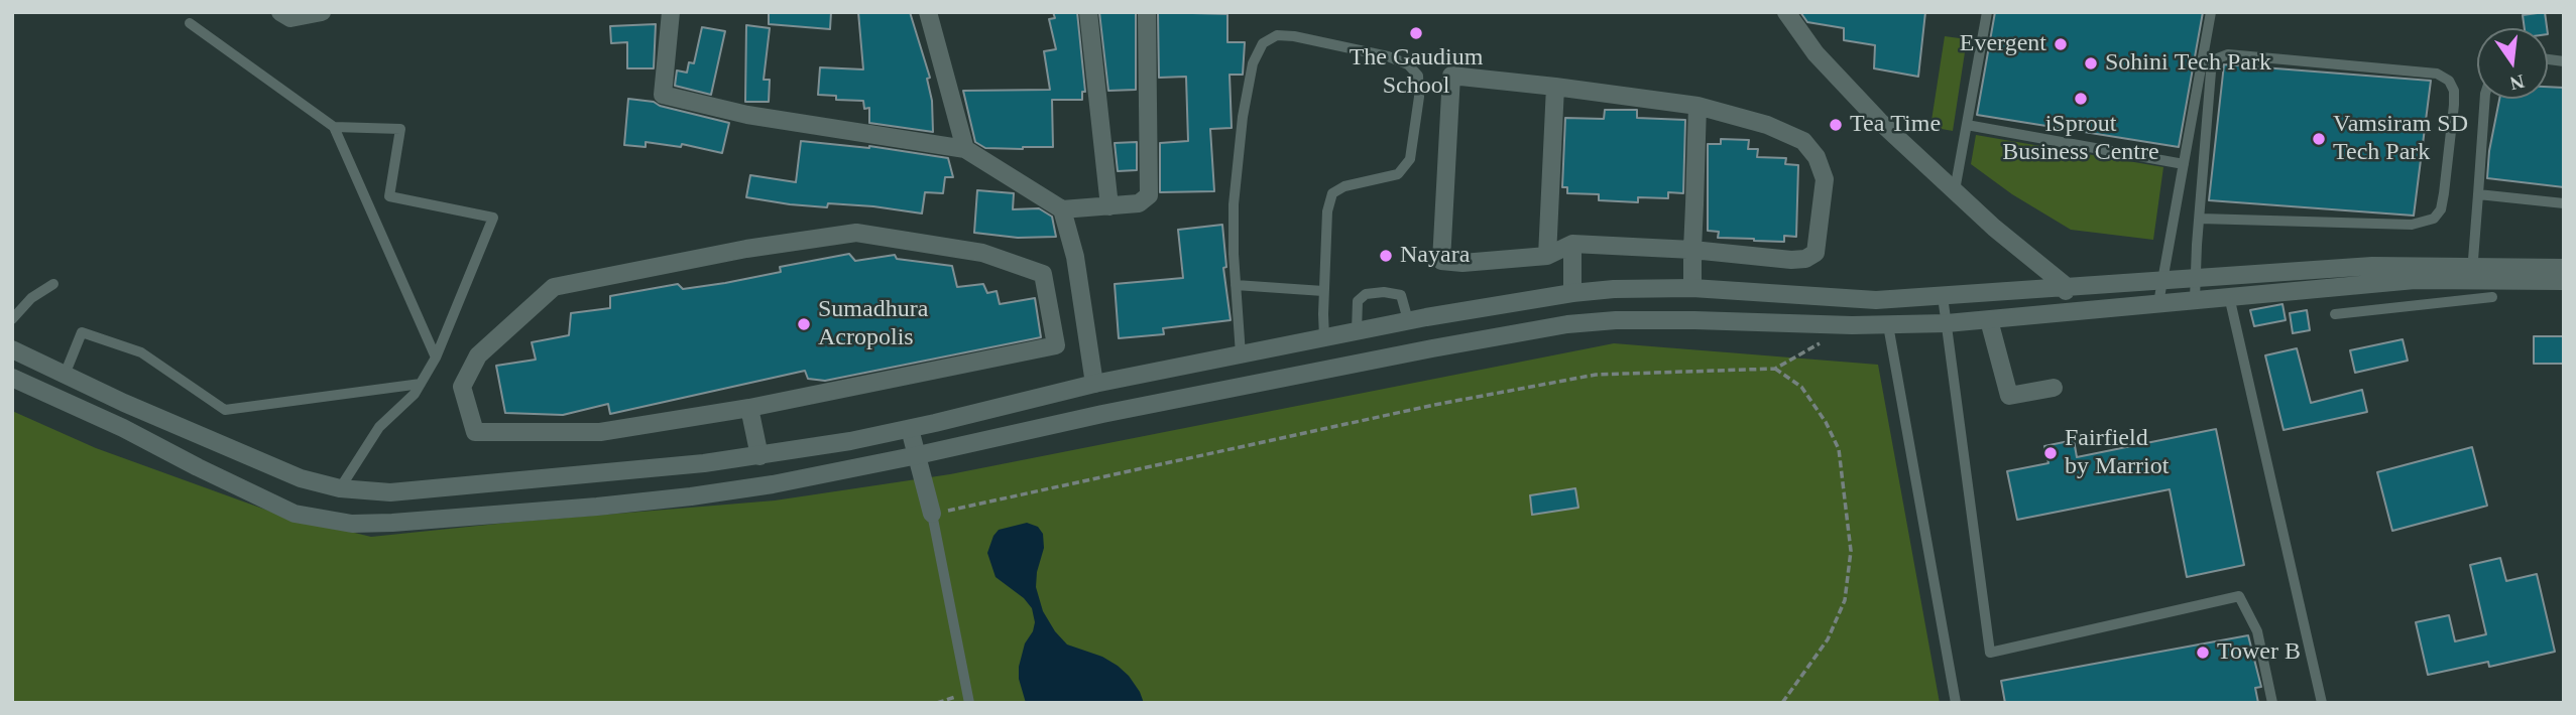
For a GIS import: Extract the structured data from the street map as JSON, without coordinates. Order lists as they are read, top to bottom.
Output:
{
  "places": [
    "The Gaudium School",
    "Evergent",
    "Sohini Tech Park",
    "iSprout Business Centre",
    "Tea Time",
    "Vamsiram SD Tech Park",
    "Nayara",
    "Sumadhura Acropolis",
    "Fairfield by Marriot",
    "Tower B"
  ],
  "north": "bottom"
}
